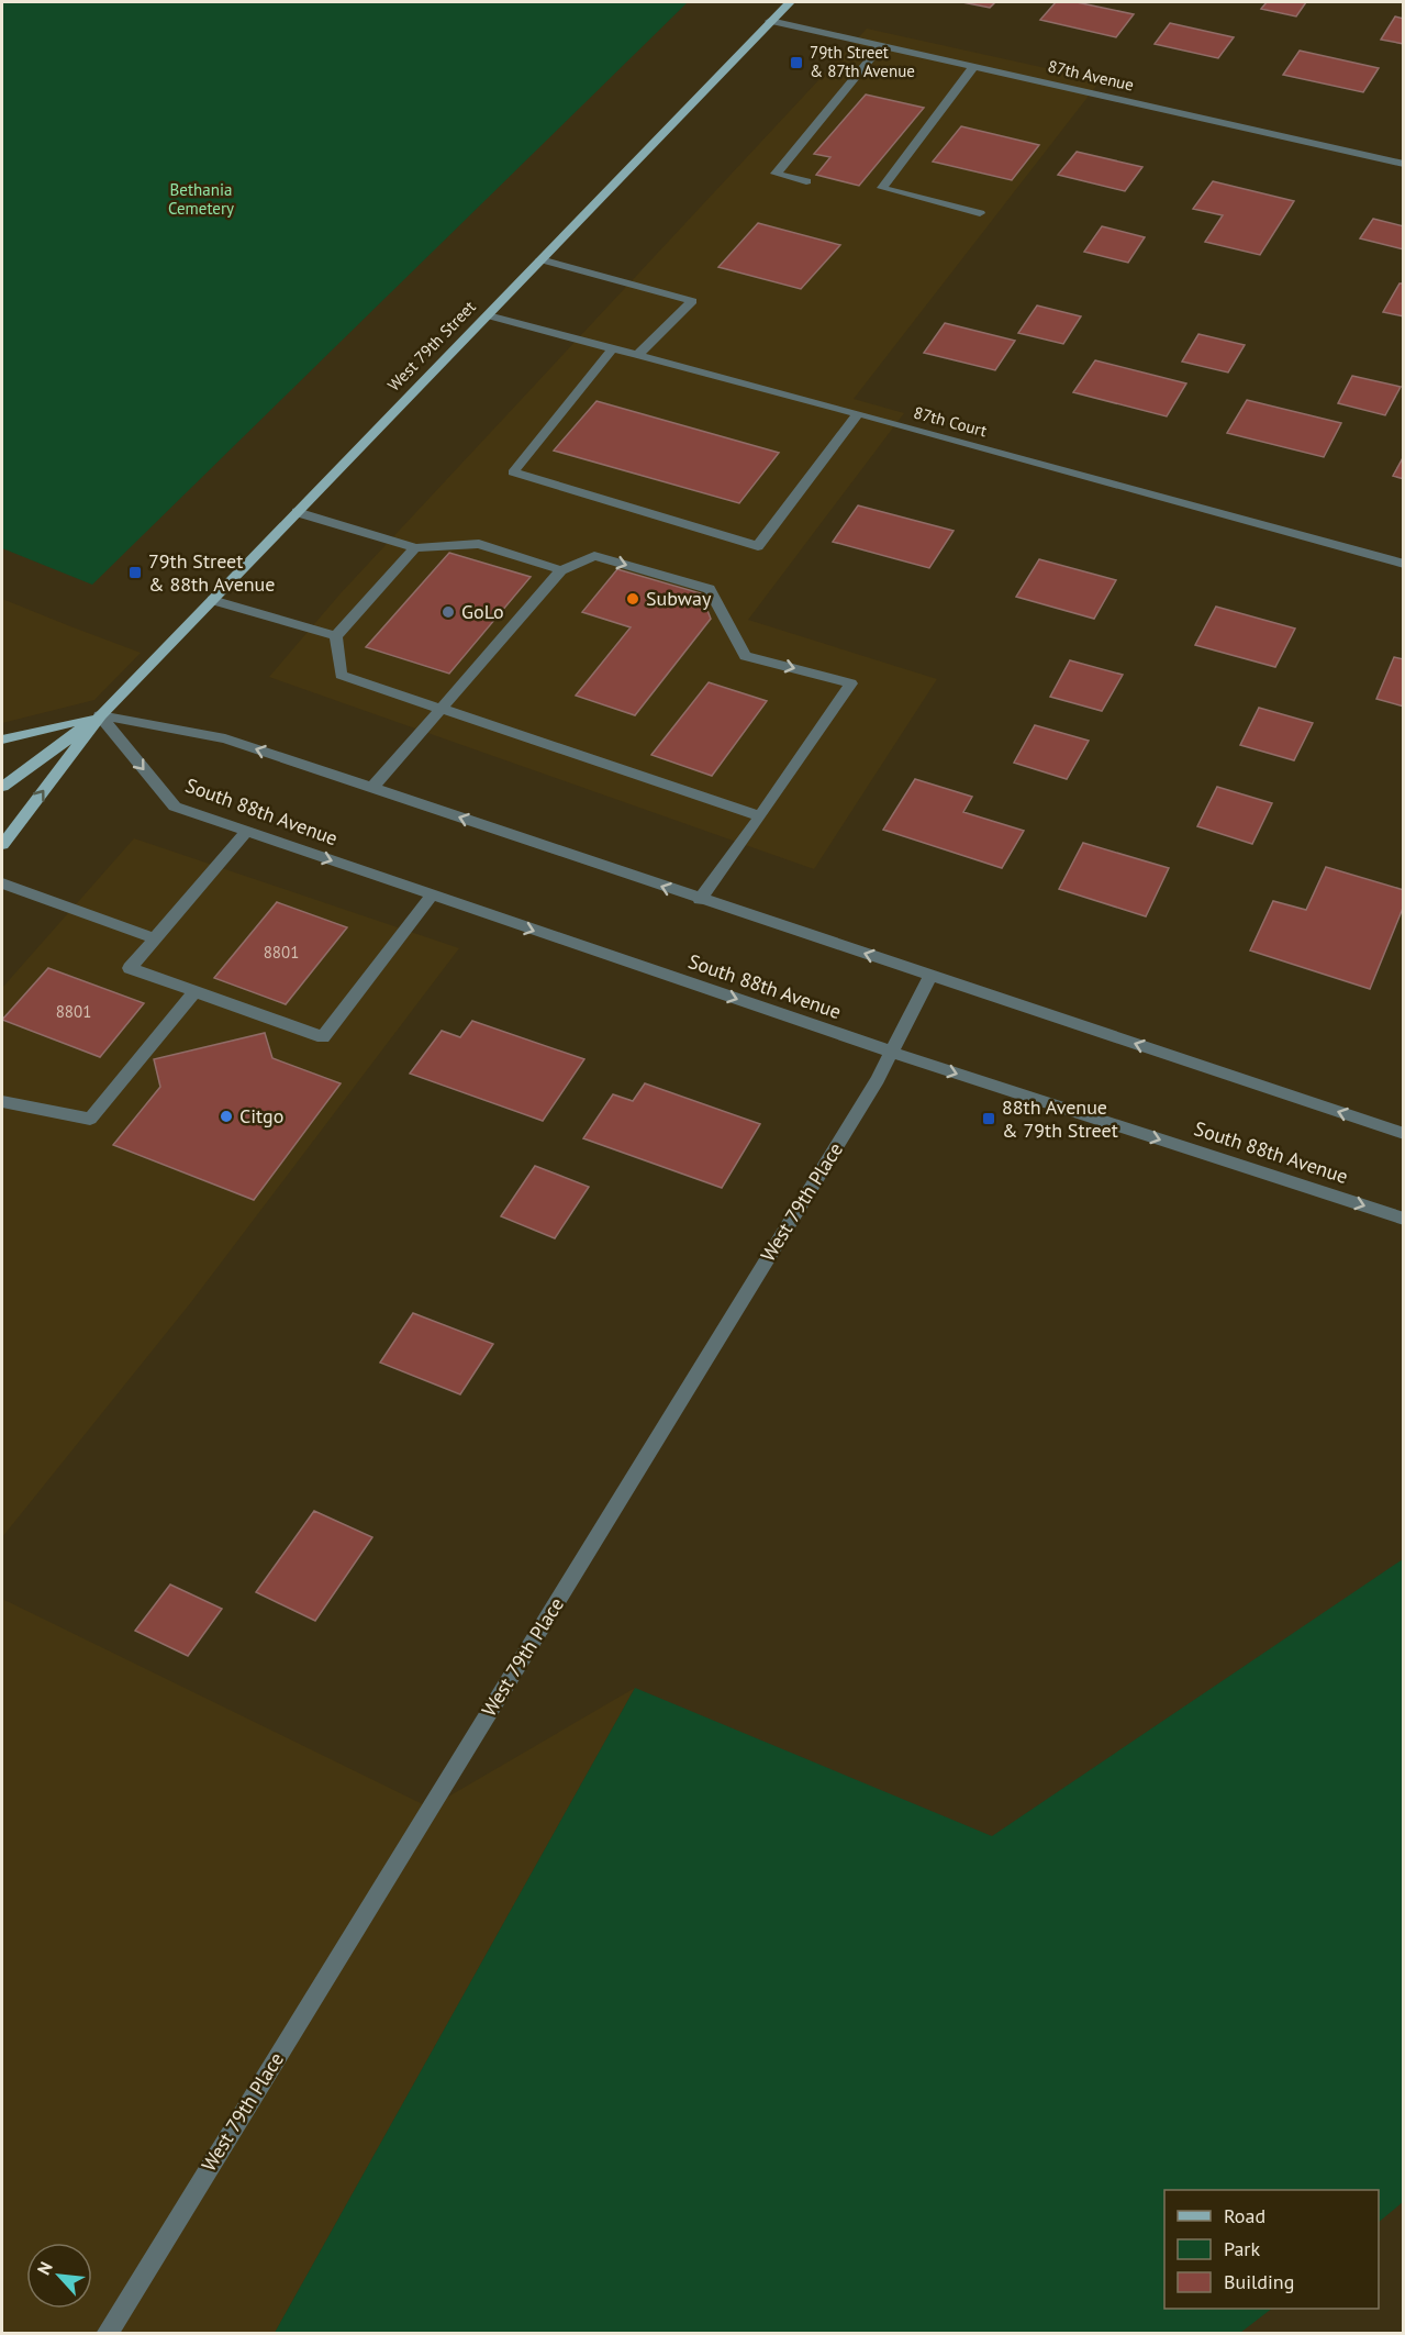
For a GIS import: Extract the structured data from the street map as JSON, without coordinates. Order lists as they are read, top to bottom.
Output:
{
  "streets": {
    "main road": ["West 79th Street"],
    "street": [
      "87th Avenue",
      "87th Court",
      "South 88th Avenue",
      "West 79th Place"
    ]
  },
  "crossings": [
    ["87th Avenue", "West 79th Street"],
    ["West 79th Street", "87th Court"],
    ["West 79th Street", "South 88th Avenue"],
    ["South 88th Avenue", "West 79th Place"]
  ],
  "parks": ["Bethania Cemetery"],
  "places": {
    "transit": ["79th Street & 87th Avenue", "79th Street & 88th Avenue", "88th Avenue & 79th Street"],
    "other": ["Subway", "GoLo", "Citgo"]
  },
  "house_numbers": ["8801", "8801"],
  "legend": ["Road", "Park", "Building"],
  "north": "top left"
}
